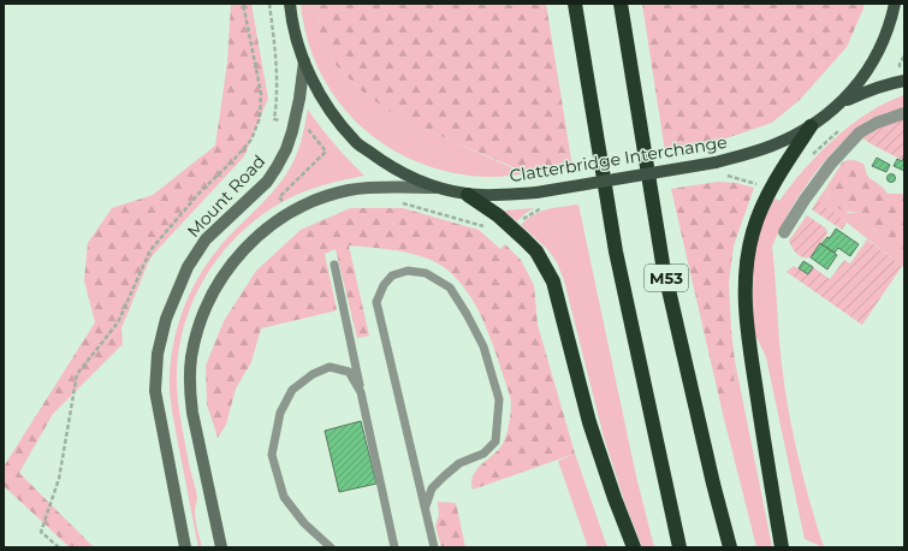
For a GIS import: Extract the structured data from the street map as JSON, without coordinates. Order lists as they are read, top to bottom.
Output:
{
  "streets": {
    "highway": ["M53"],
    "main road": ["Clatterbridge Interchange", "Mount Road"]
  },
  "crossings": [
    ["Clatterbridge Interchange", "Mount Road"]
  ]
}
